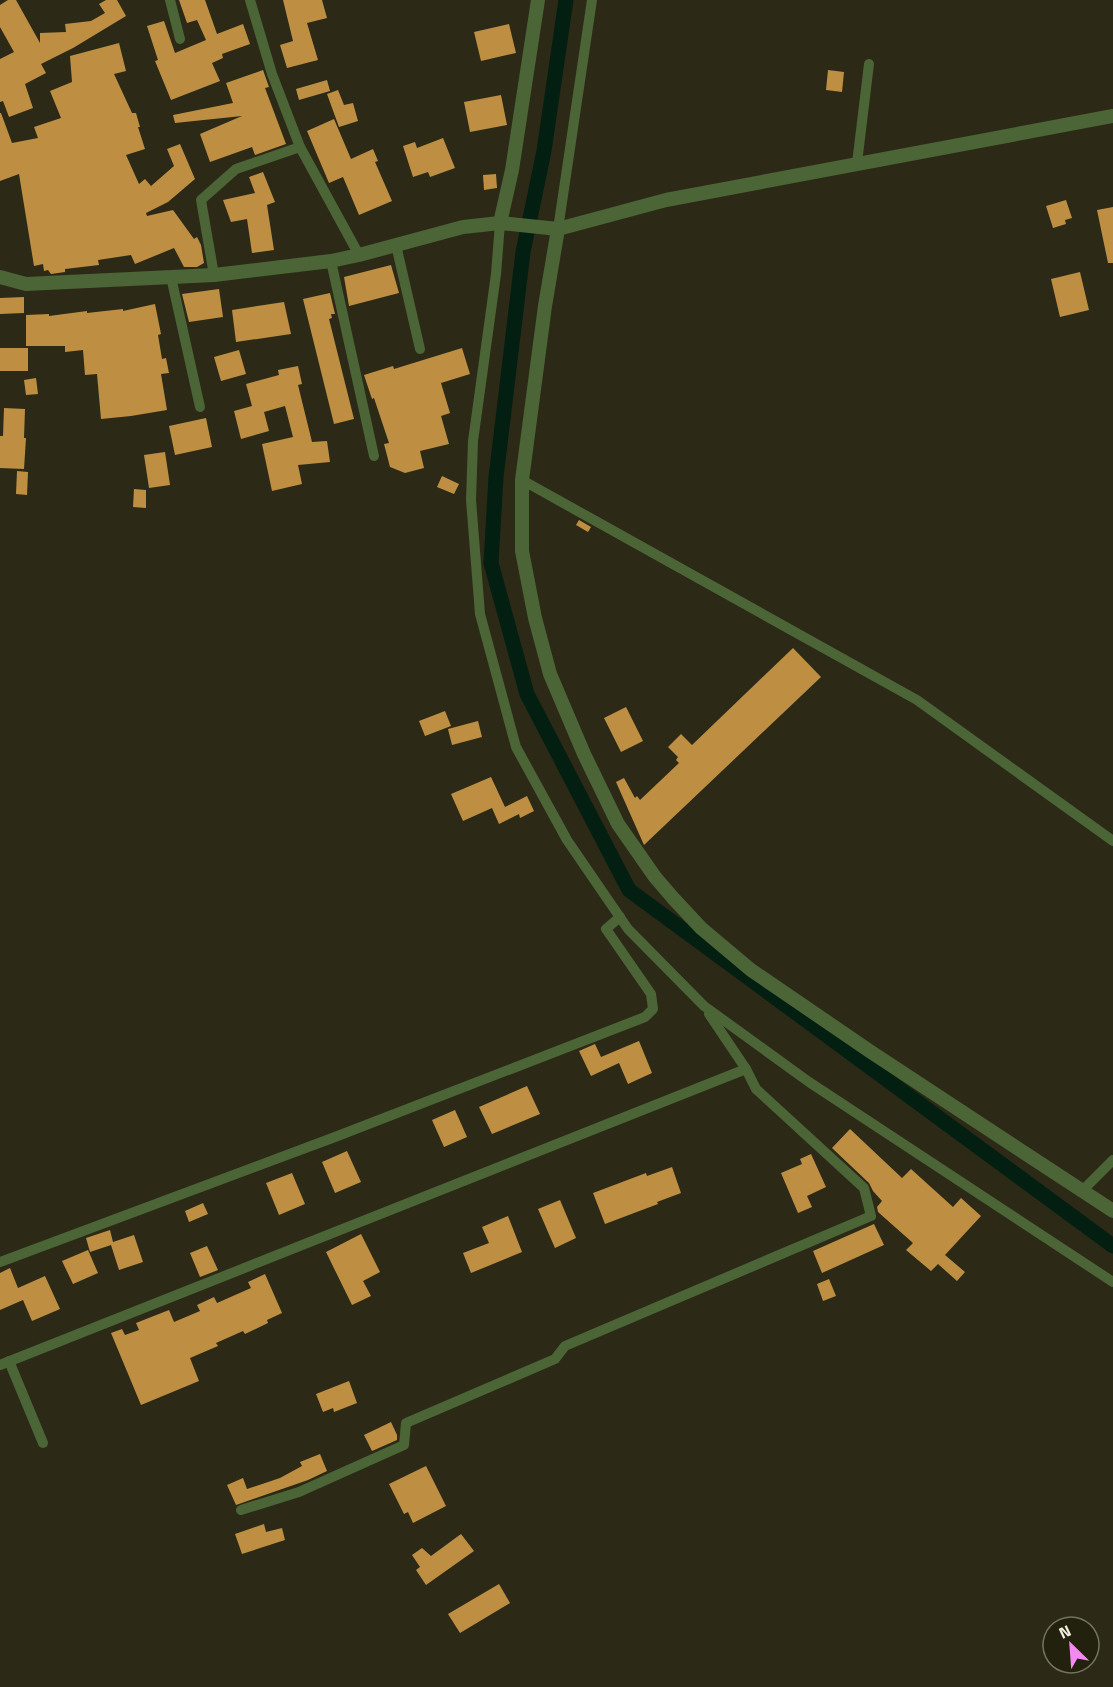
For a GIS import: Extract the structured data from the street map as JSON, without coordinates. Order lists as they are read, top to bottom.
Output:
{
  "north": "top left"
}
